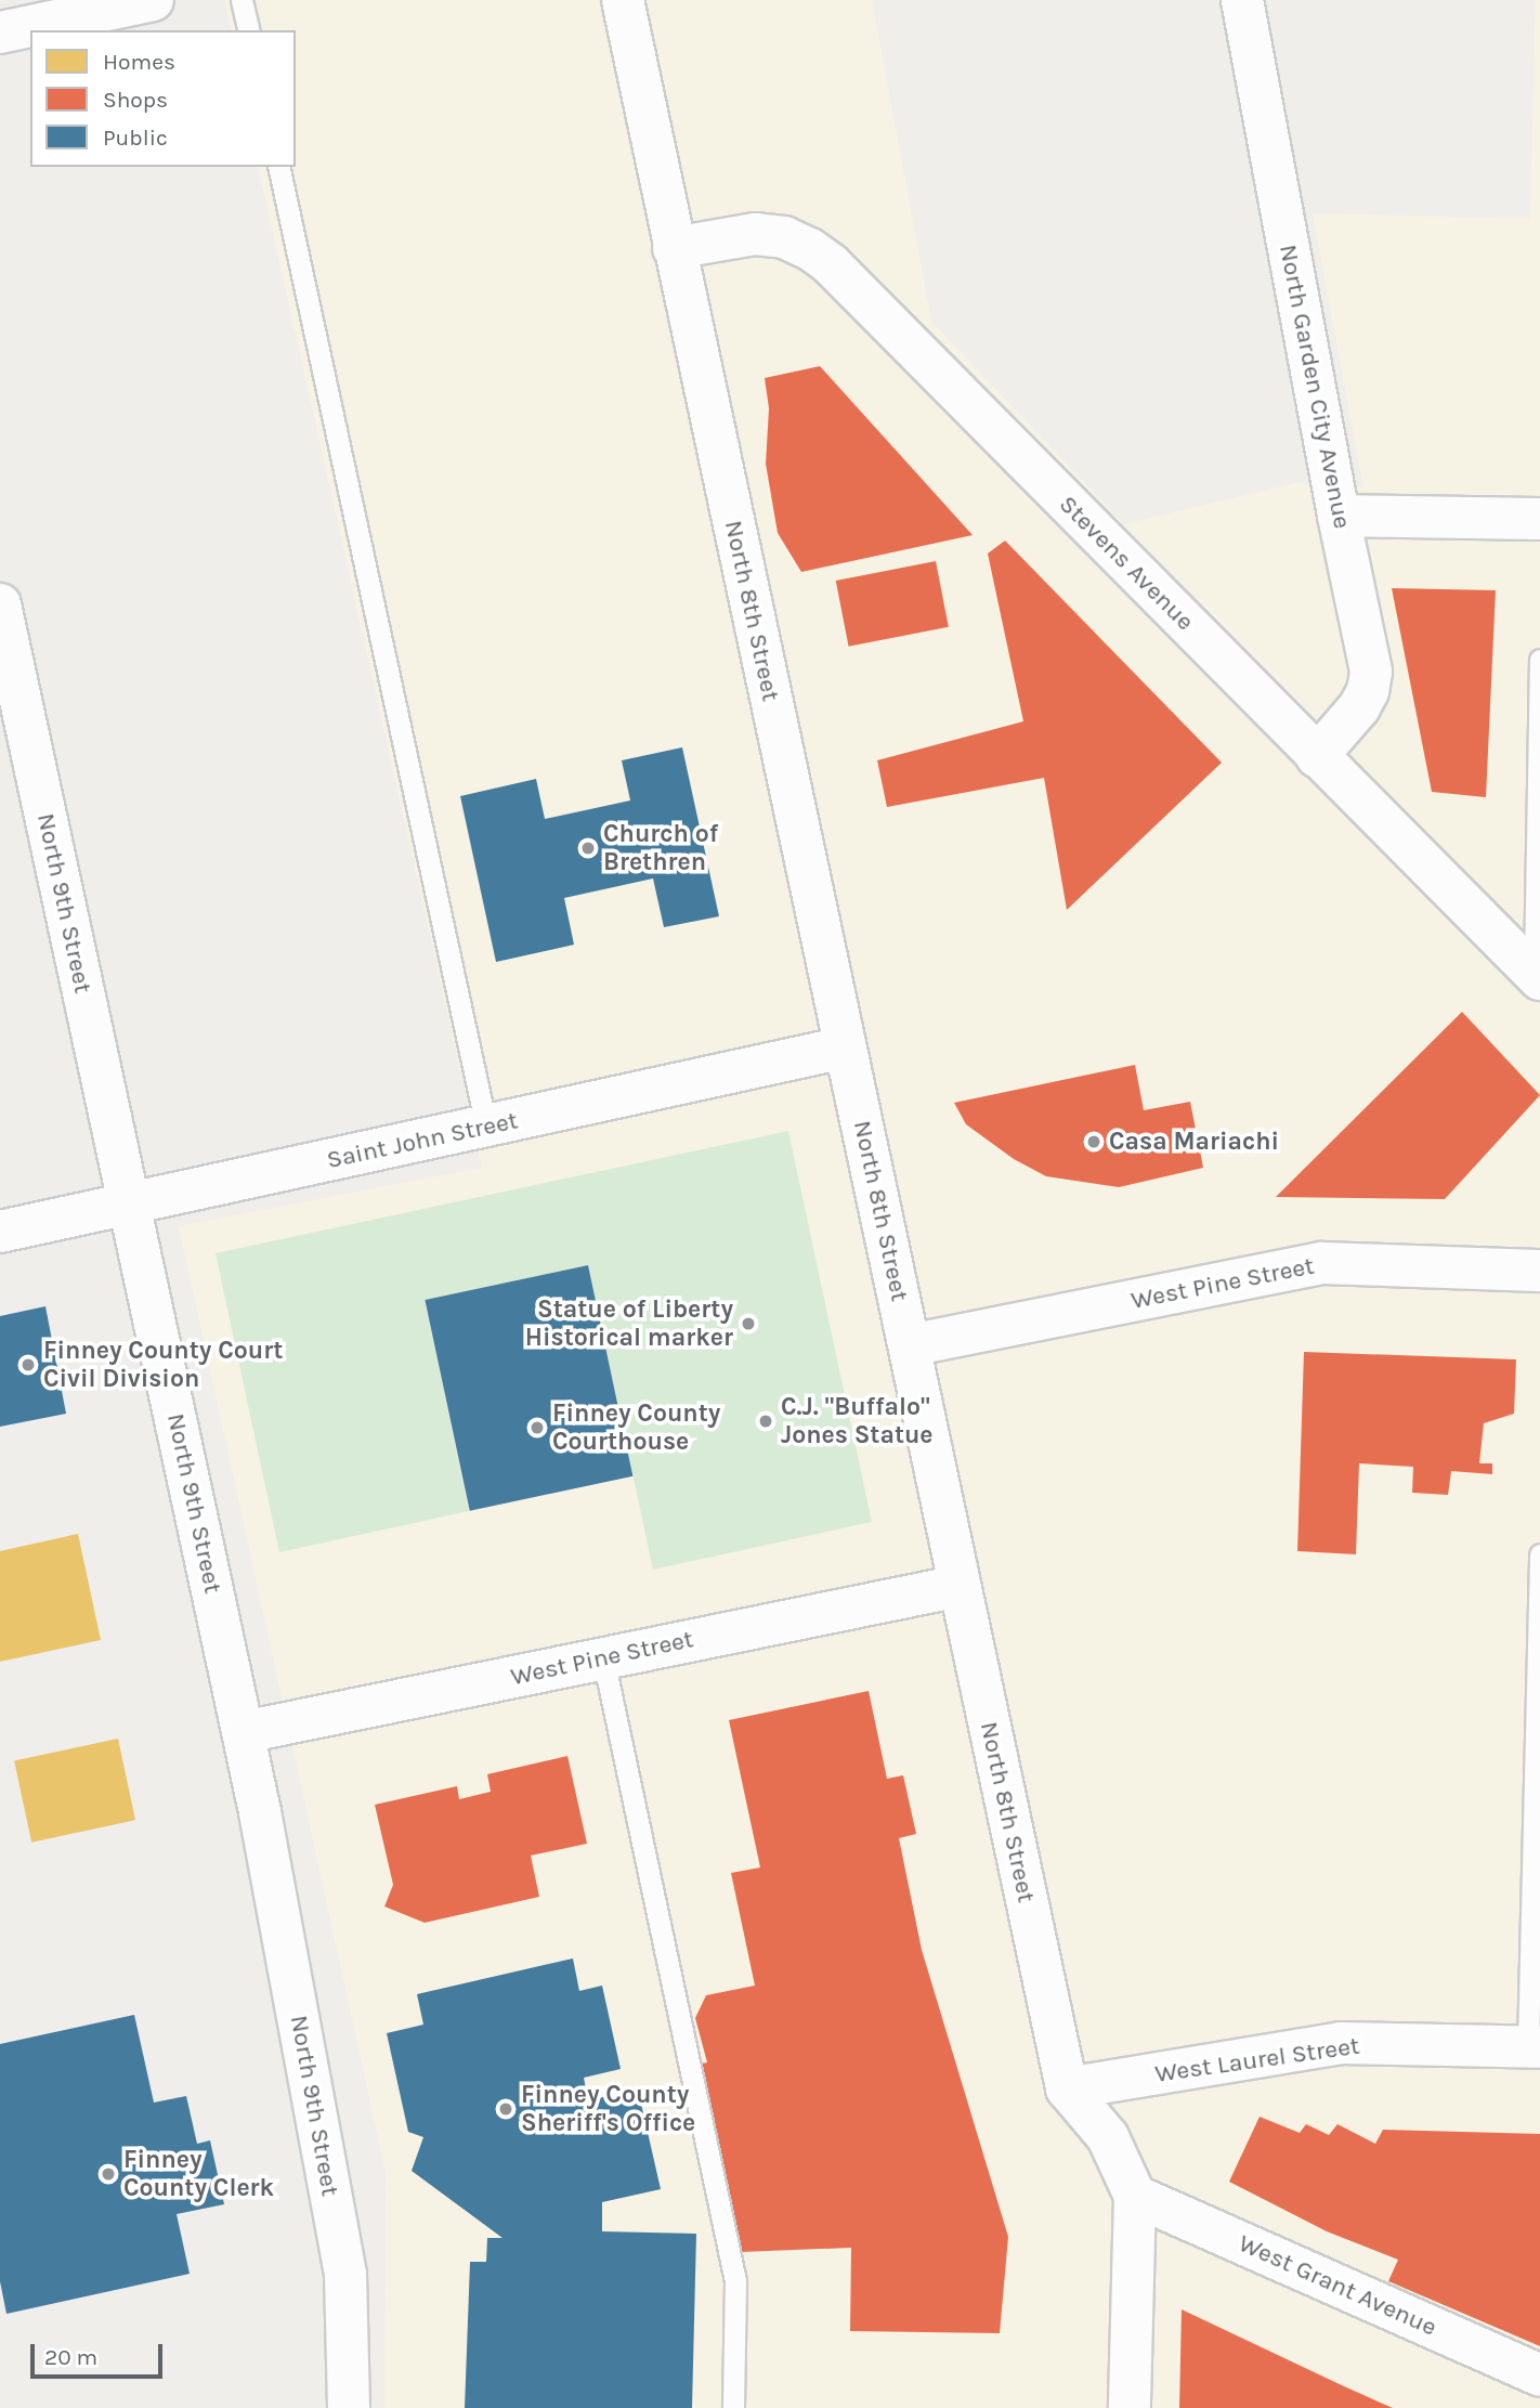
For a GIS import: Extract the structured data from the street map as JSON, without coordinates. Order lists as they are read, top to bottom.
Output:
{
  "streets": {
    "street": [
      "North Garden City Avenue",
      "Stevens Avenue",
      "North 8th Street",
      "North 9th Street",
      "Saint John Street",
      "West Pine Street",
      "West Laurel Street",
      "West Grant Avenue"
    ]
  },
  "crossings": [
    ["North Garden City Avenue", "Stevens Avenue"],
    ["Stevens Avenue", "North 8th Street"],
    ["North 8th Street", "Saint John Street"],
    ["North 8th Street", "West Pine Street"],
    ["North 8th Street", "West Laurel Street"],
    ["North 8th Street", "West Grant Avenue"],
    ["North 9th Street", "Saint John Street"],
    ["North 9th Street", "West Pine Street"]
  ],
  "places": [
    "Church of Brethren",
    "Casa Mariachi",
    "Statue of Liberty Historical marker",
    "Finney County Court Civil Division",
    "C.J. \"Buffalo\" Jones Statue",
    "Finney County Courthouse",
    "Finney County Sheriff's Office",
    "Finney County Clerk"
  ],
  "legend": ["Homes", "Shops", "Public"],
  "scale_bar": "20 m"
}
